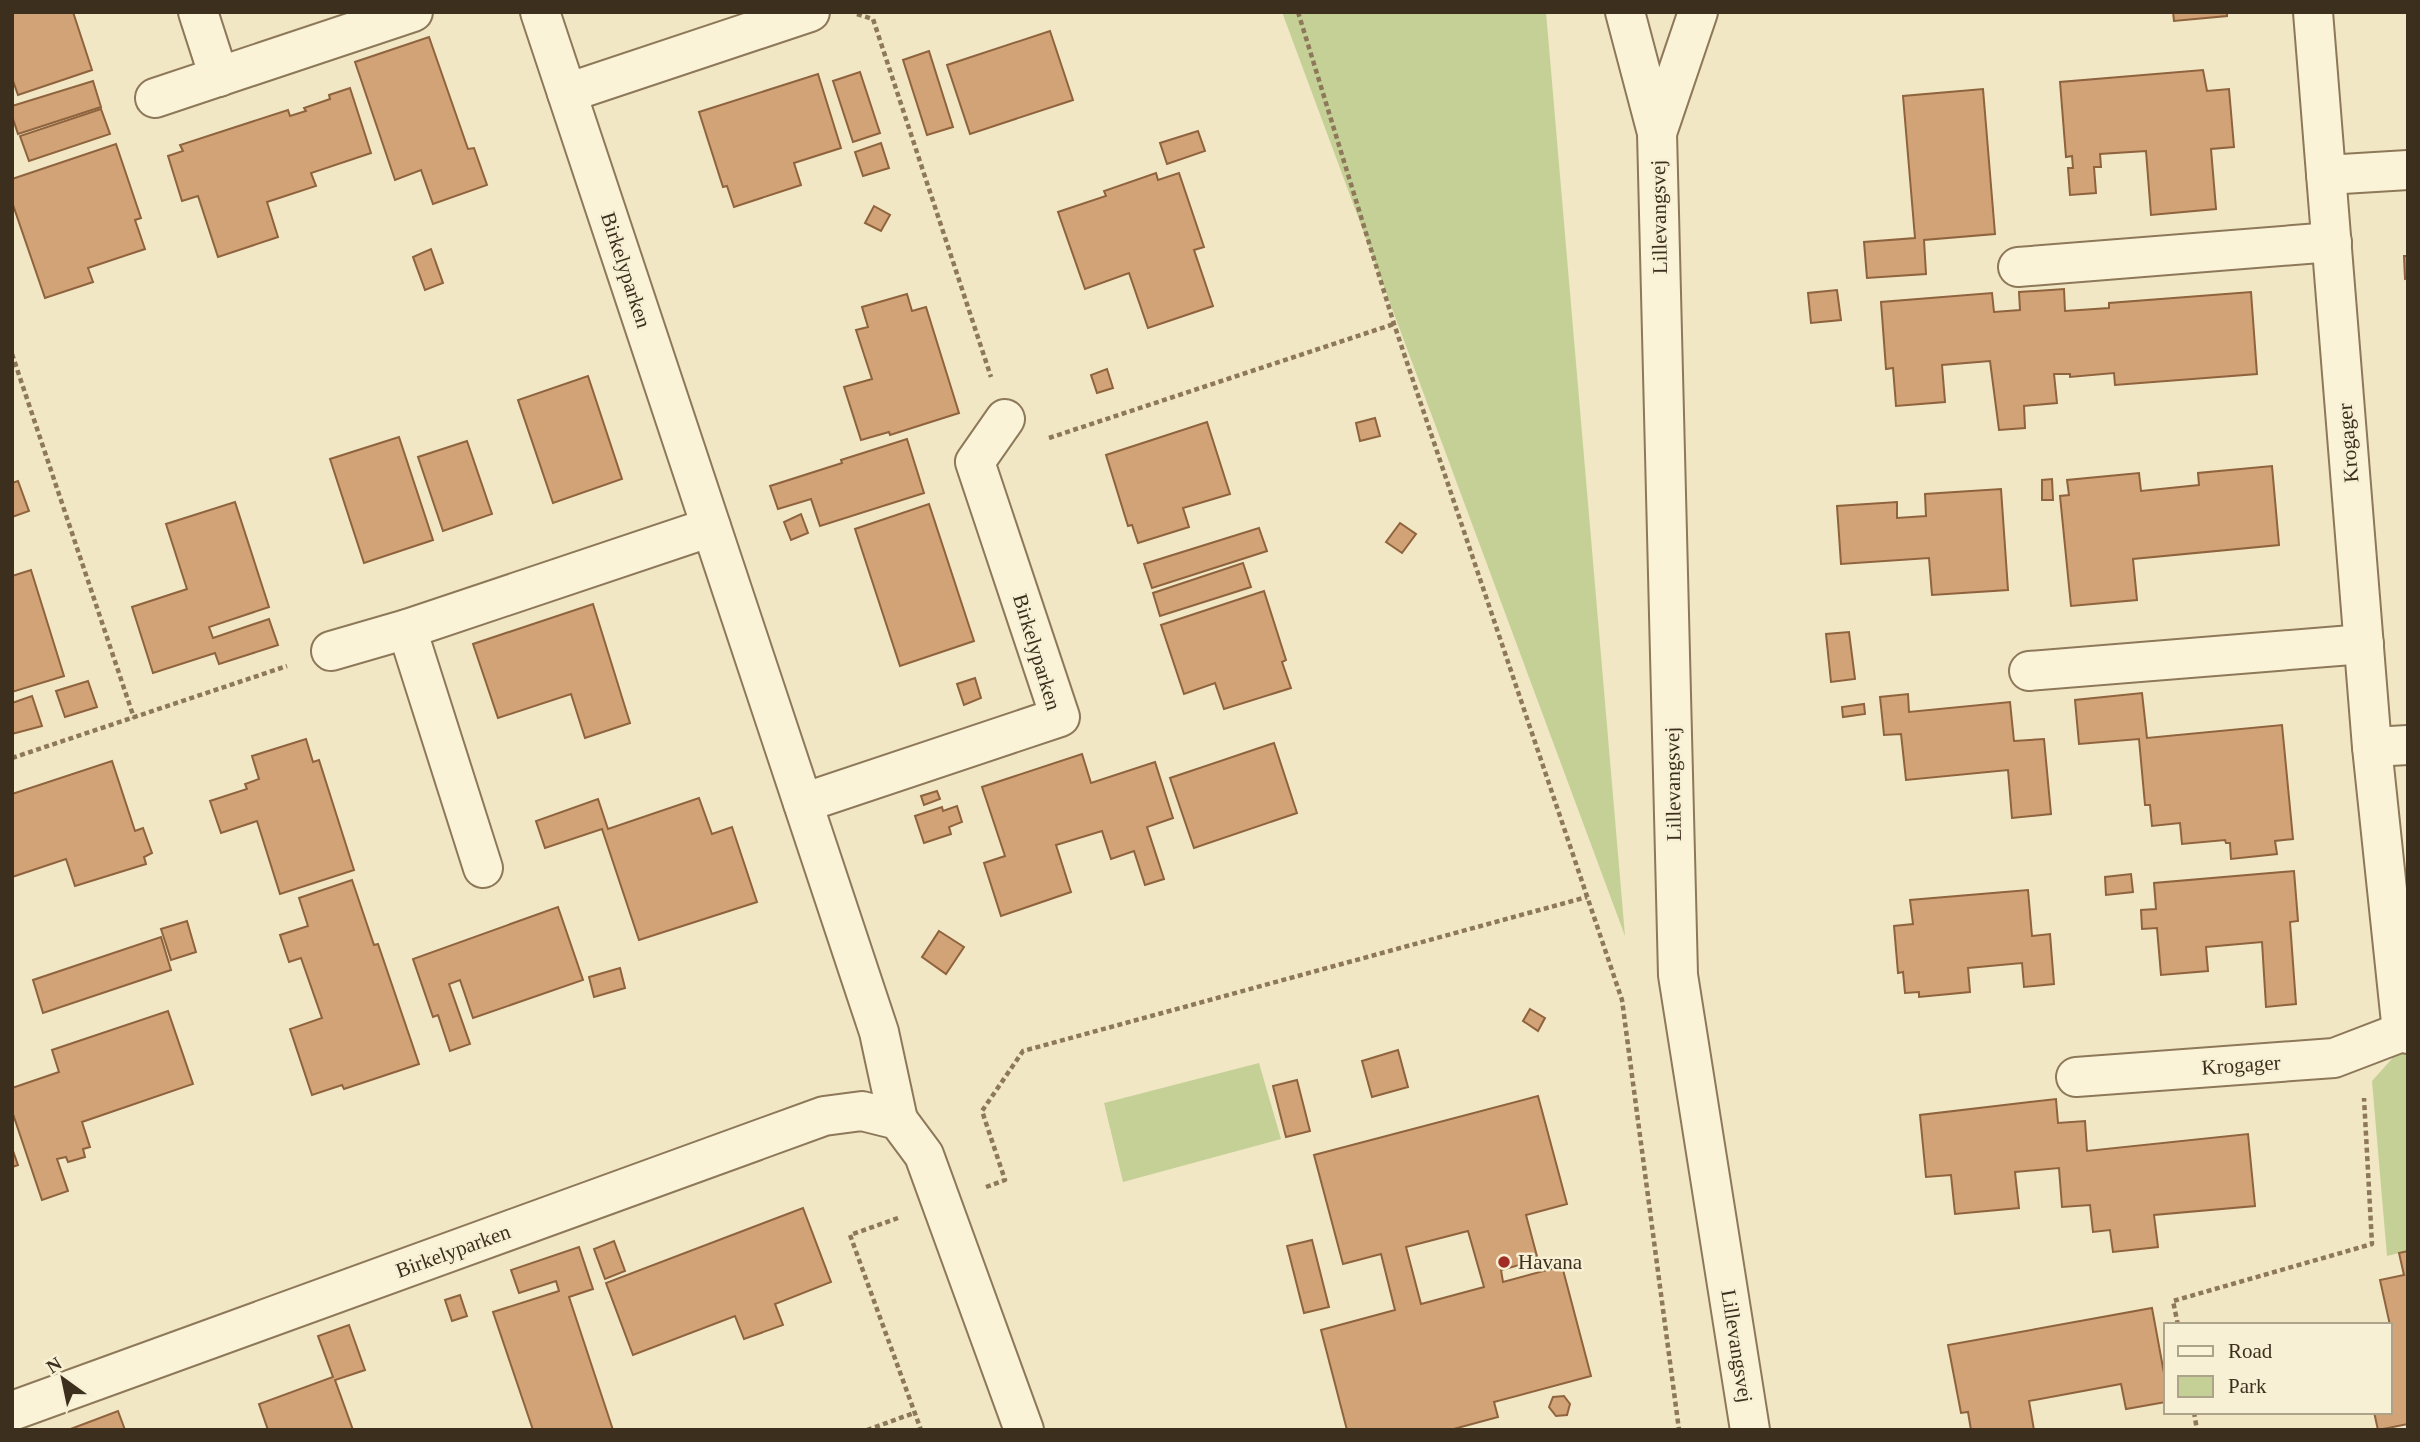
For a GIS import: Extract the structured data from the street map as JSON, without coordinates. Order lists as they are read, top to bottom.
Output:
{
  "streets": {
    "street": ["Lillevangsvej", "Birkelyparken", "Krogager"]
  },
  "places": ["Havana"],
  "legend": ["Road", "Park"],
  "north": "top left"
}
